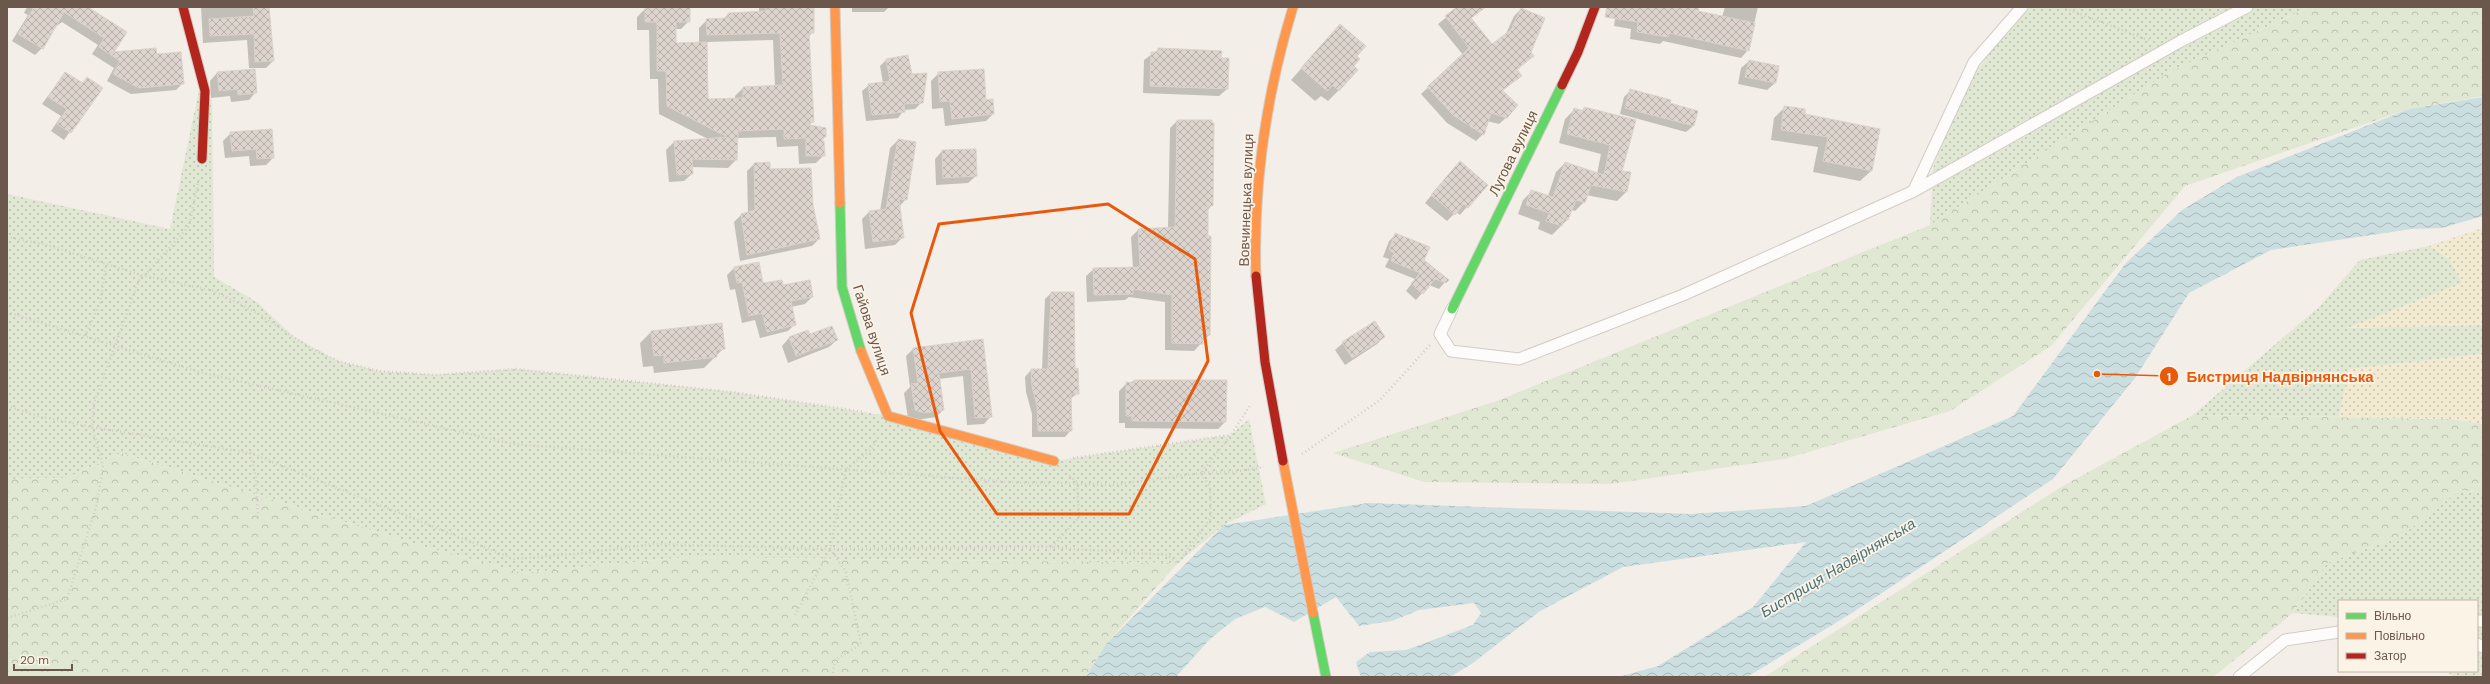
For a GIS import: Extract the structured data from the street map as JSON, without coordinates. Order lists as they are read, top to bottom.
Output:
{
  "streets": {
    "street": ["Лугова вулиця", "Вовчинецька вулиця", "Гайова вулиця"]
  },
  "water": ["Бистриця Надвірнянська"],
  "places": ["Бистриця Надвірнянська"],
  "legend": ["Вільно", "Повільно", "Затор"],
  "scale_bar": "20 m"
}
